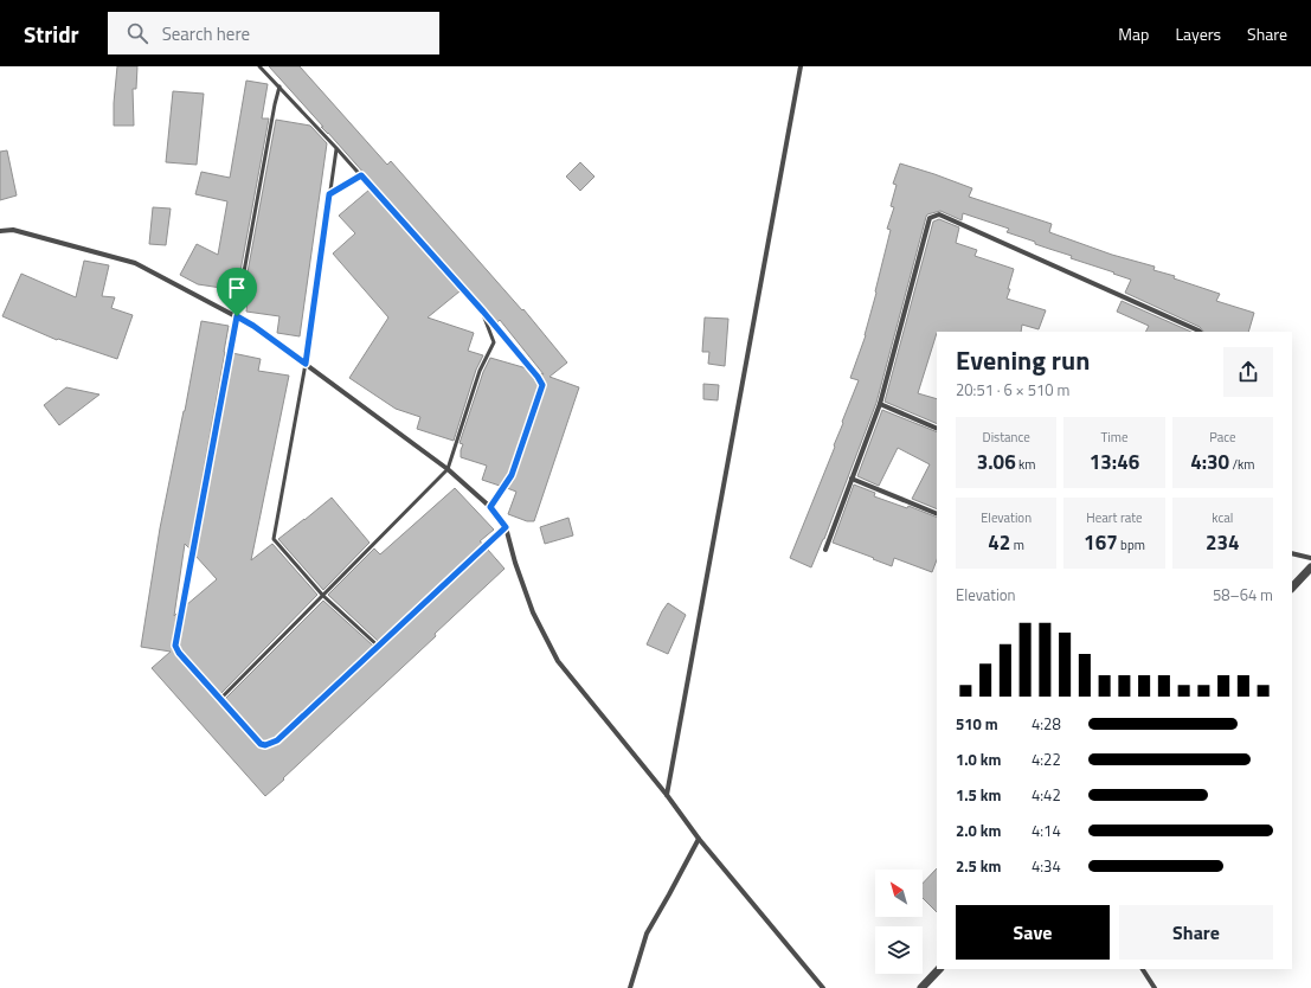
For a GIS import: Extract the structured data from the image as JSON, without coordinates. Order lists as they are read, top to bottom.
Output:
{
  "north": "top left",
  "page": {
    "header": "Stridr",
    "search": "Search here",
    "nav": ["Map", "Layers", "Share"],
    "heading": ["Evening run", "20:51 · 6 × 510 m"],
    "stats": [
      ["Distance", "3.06 km"],
      ["Time", "13:46"],
      ["Pace", "4:30 /km"],
      ["Elevation", "42 m"],
      ["Heart rate", "167 bpm"],
      ["kcal", "234"]
    ],
    "chart": ["Elevation", "58–64 m"],
    "list": [
      {
        "name": "510 m",
        "note": "4:28"
      },
      {
        "name": "1.0 km",
        "note": "4:22"
      },
      {
        "name": "1.5 km",
        "note": "4:42"
      },
      {
        "name": "2.0 km",
        "note": "4:14"
      },
      {
        "name": "2.5 km",
        "note": "4:34"
      }
    ],
    "buttons": ["Save", "Share"]
  }
}
